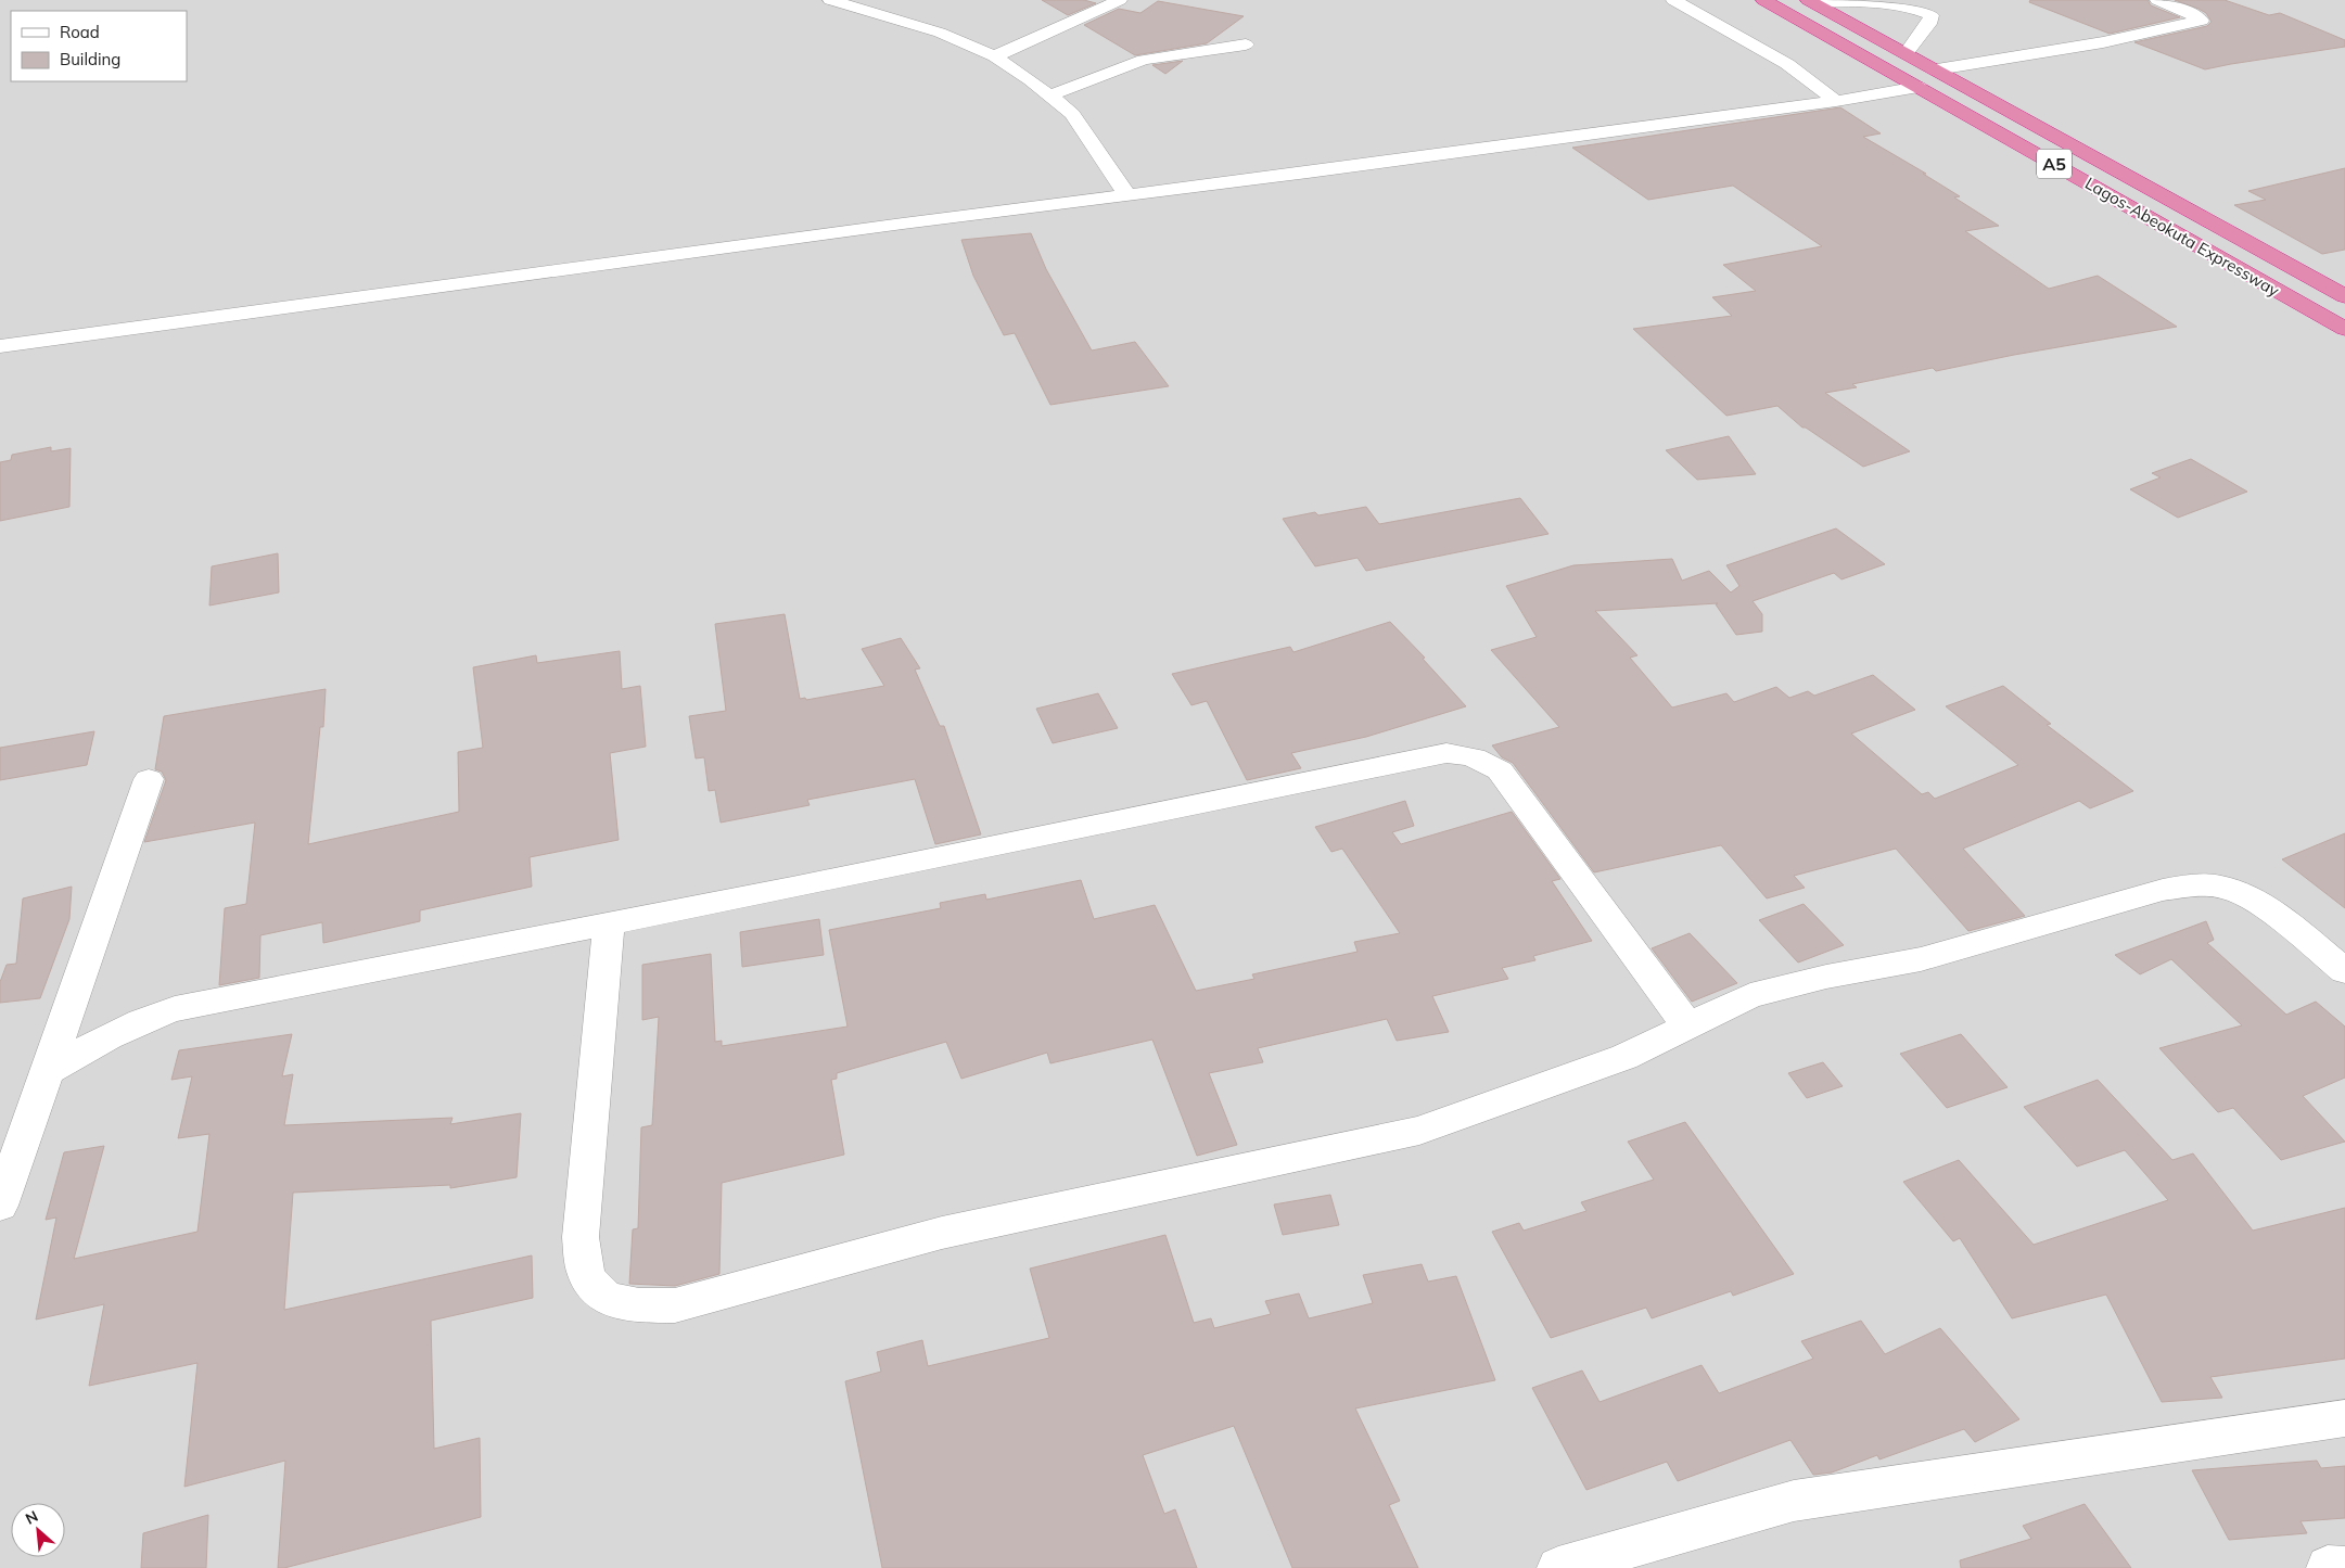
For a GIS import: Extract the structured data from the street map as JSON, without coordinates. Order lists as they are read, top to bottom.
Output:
{
  "streets": {
    "highway": ["A5", "Lagos-Abeokuta Expressway"]
  },
  "legend": ["Road", "Building"],
  "north": "top left"
}
